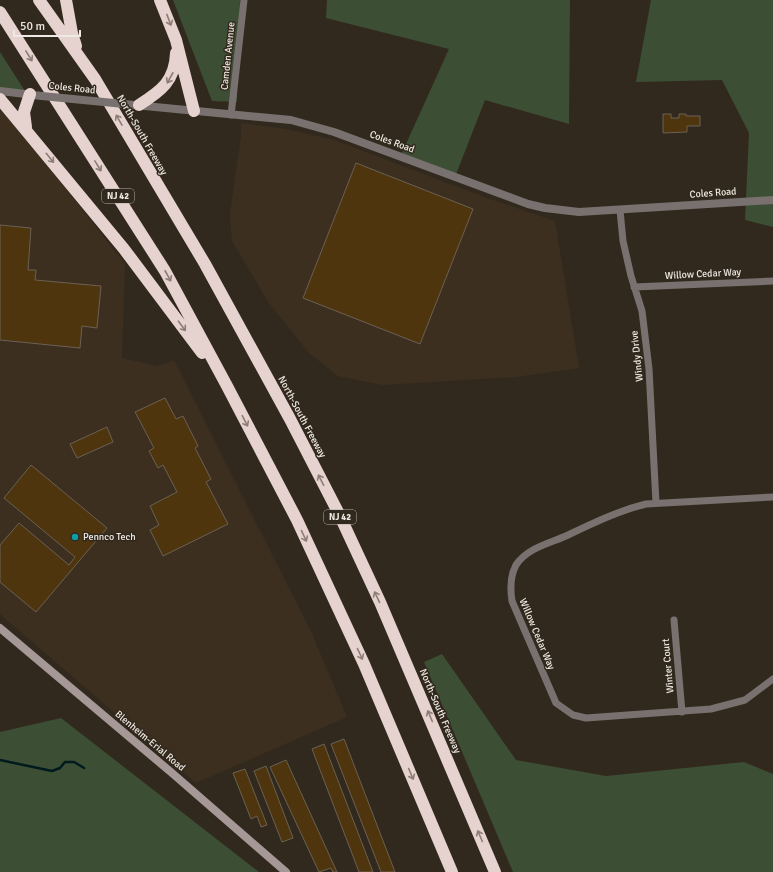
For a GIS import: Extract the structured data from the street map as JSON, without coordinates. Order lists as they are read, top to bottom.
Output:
{
  "streets": {
    "highway": ["North-South Freeway", "NJ 42"],
    "main road": ["Blenheim-Erial Road"],
    "street": [
      "Camden Avenue",
      "Coles Road",
      "Willow Cedar Way",
      "Windy Drive",
      "Winter Court"
    ]
  },
  "crossings": [
    ["Camden Avenue", "Coles Road"],
    ["Coles Road", "Windy Drive"],
    ["Willow Cedar Way", "Windy Drive"],
    ["Willow Cedar Way", "Winter Court"]
  ],
  "places": ["Pennco Tech"],
  "scale_bar": "50 m"
}
